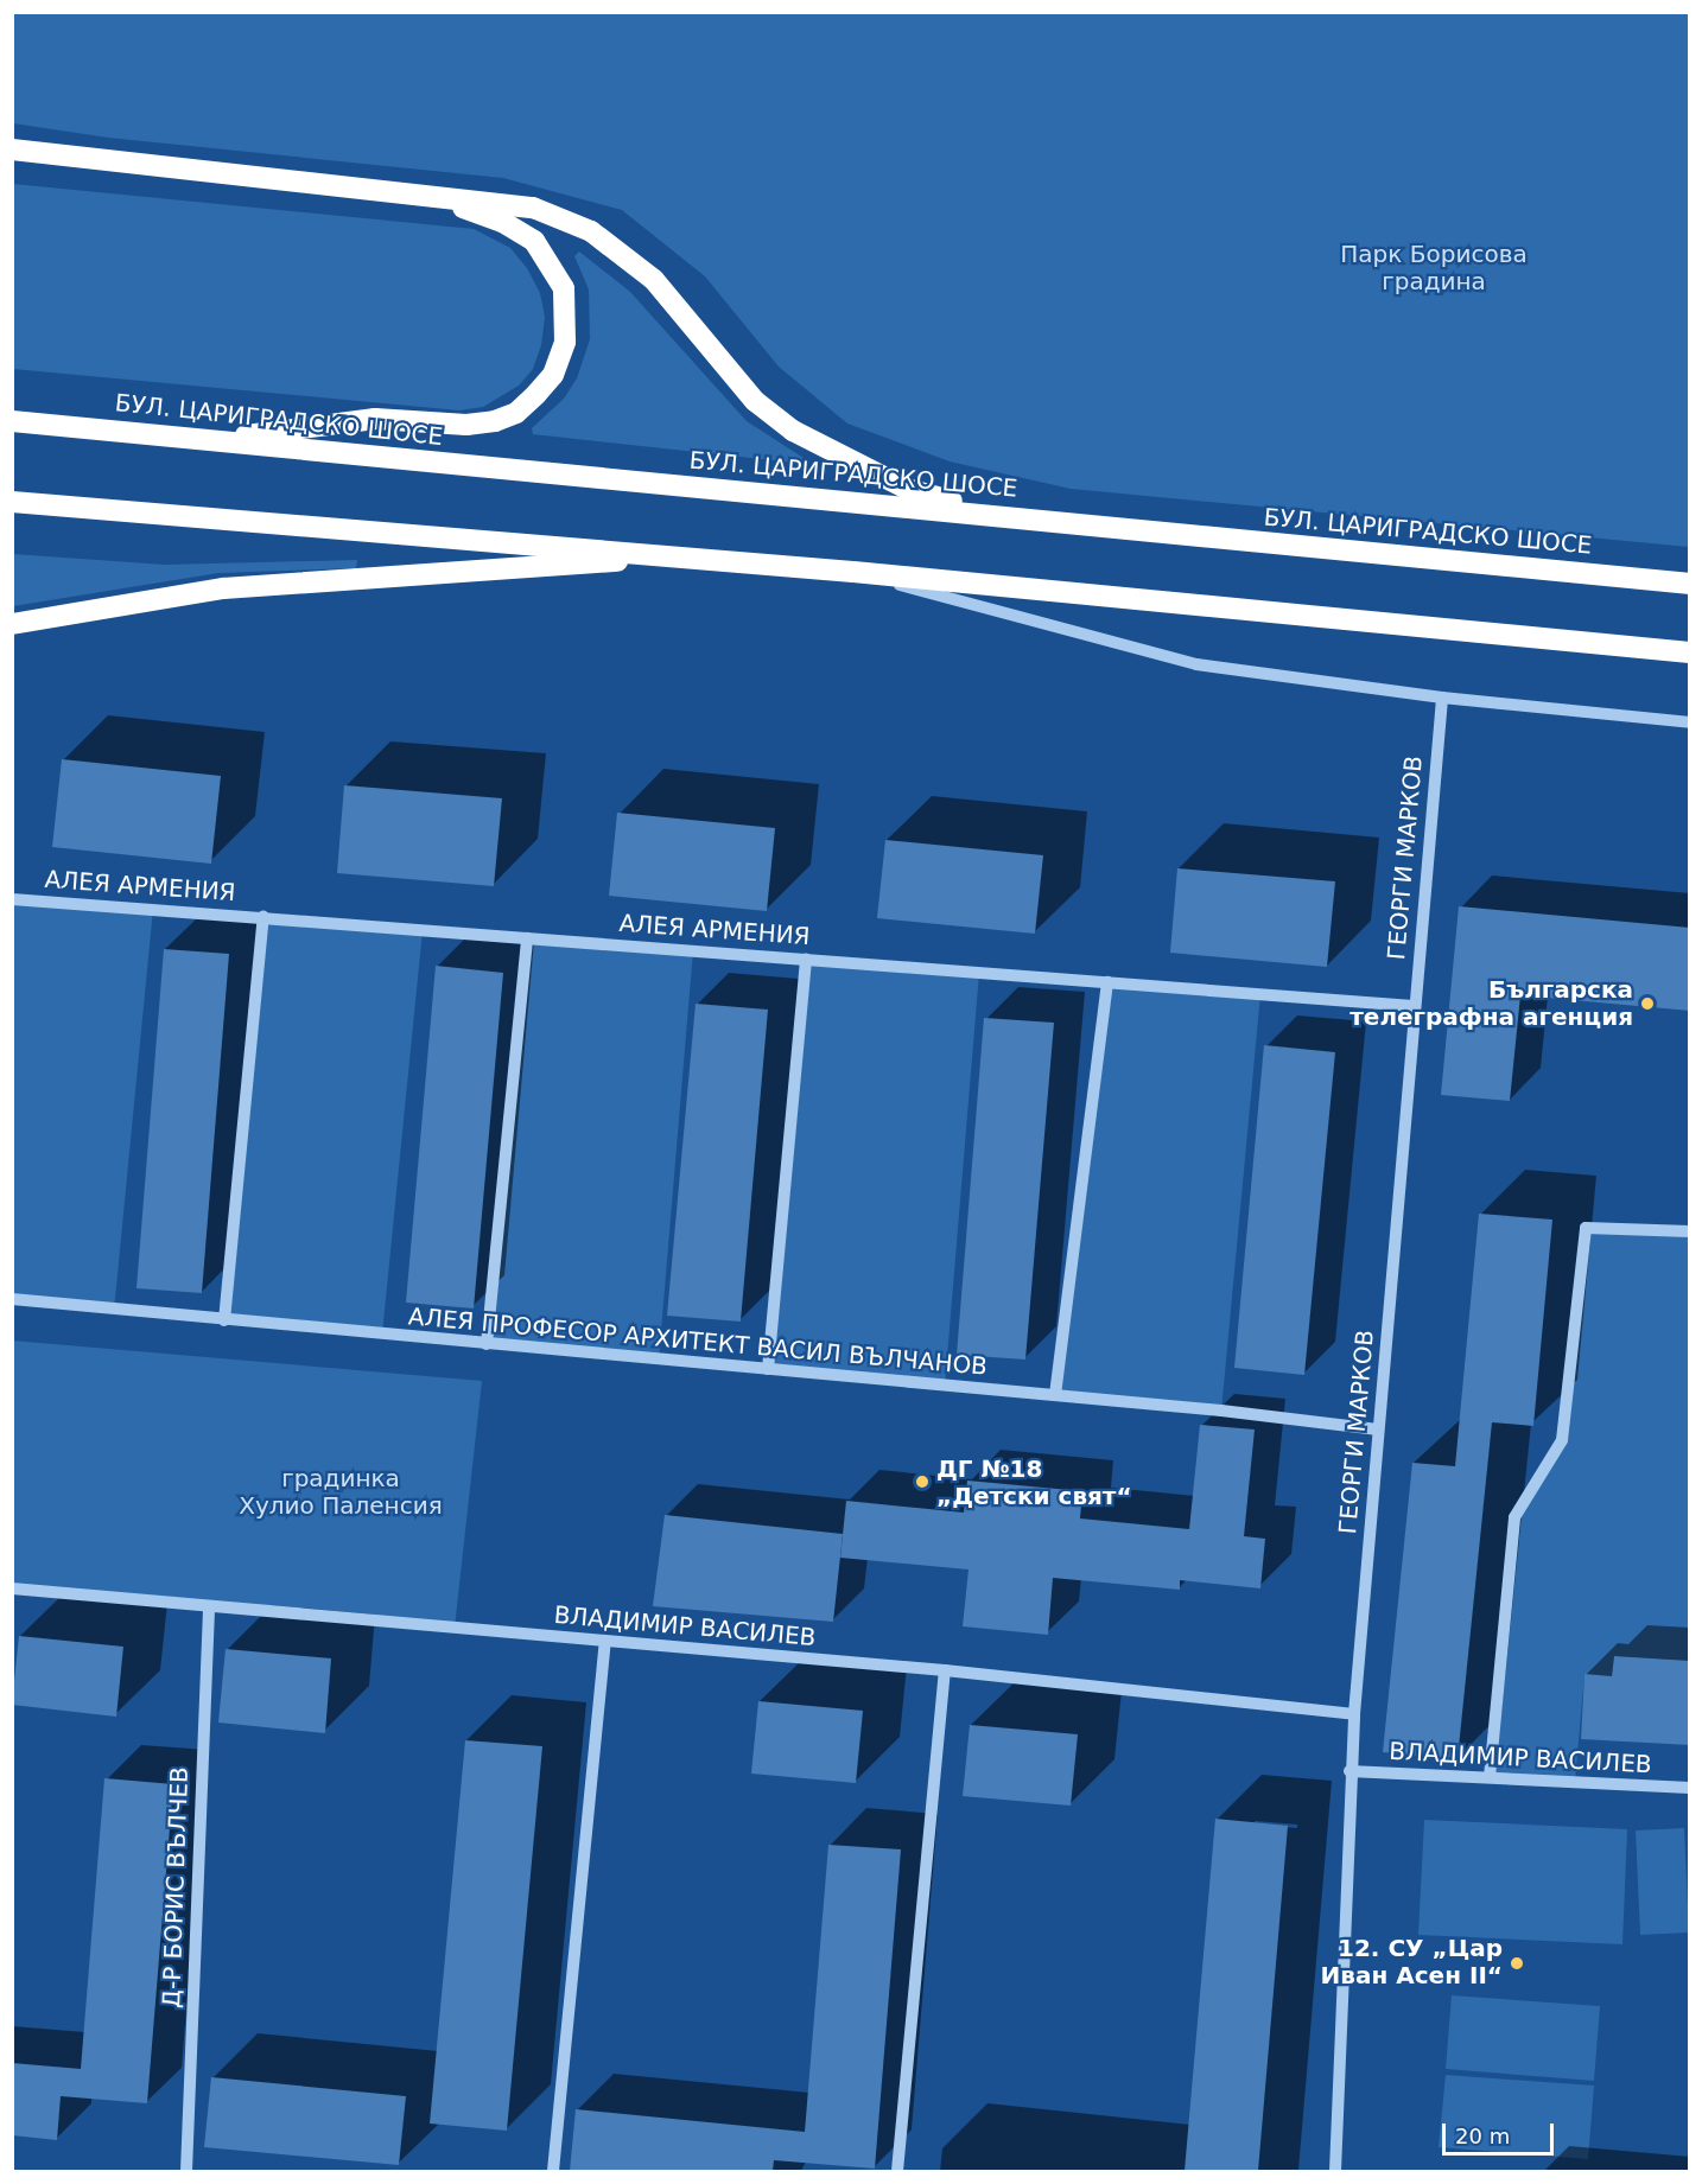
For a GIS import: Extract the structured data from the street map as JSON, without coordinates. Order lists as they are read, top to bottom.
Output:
{
  "streets": {
    "highway": ["БУЛ. ЦАРИГРАДСКО ШОСЕ"],
    "street": [
      "ГЕОРГИ МАРКОВ",
      "АЛЕЯ АРМЕНИЯ",
      "АЛЕЯ ПРОФЕСОР АРХИТЕКТ ВАСИЛ ВЪЛЧАНОВ",
      "ВЛАДИМИР ВАСИЛЕВ",
      "Д-Р БОРИС ВЪЛЧЕВ"
    ]
  },
  "crossings": [
    ["ГЕОРГИ МАРКОВ", "АЛЕЯ АРМЕНИЯ"],
    ["ГЕОРГИ МАРКОВ", "АЛЕЯ ПРОФЕСОР АРХИТЕКТ ВАСИЛ ВЪЛЧАНОВ"],
    ["ГЕОРГИ МАРКОВ", "ВЛАДИМИР ВАСИЛЕВ"],
    ["ВЛАДИМИР ВАСИЛЕВ", "Д-Р БОРИС ВЪЛЧЕВ"]
  ],
  "parks": ["Парк Борисова градина", "градинка Хулио Паленсия"],
  "places": ["Българска телеграфна агенция", "ДГ №18 „Детски свят“", "12. СУ „Цар Иван Асен II“"],
  "scale_bar": "20 m"
}
